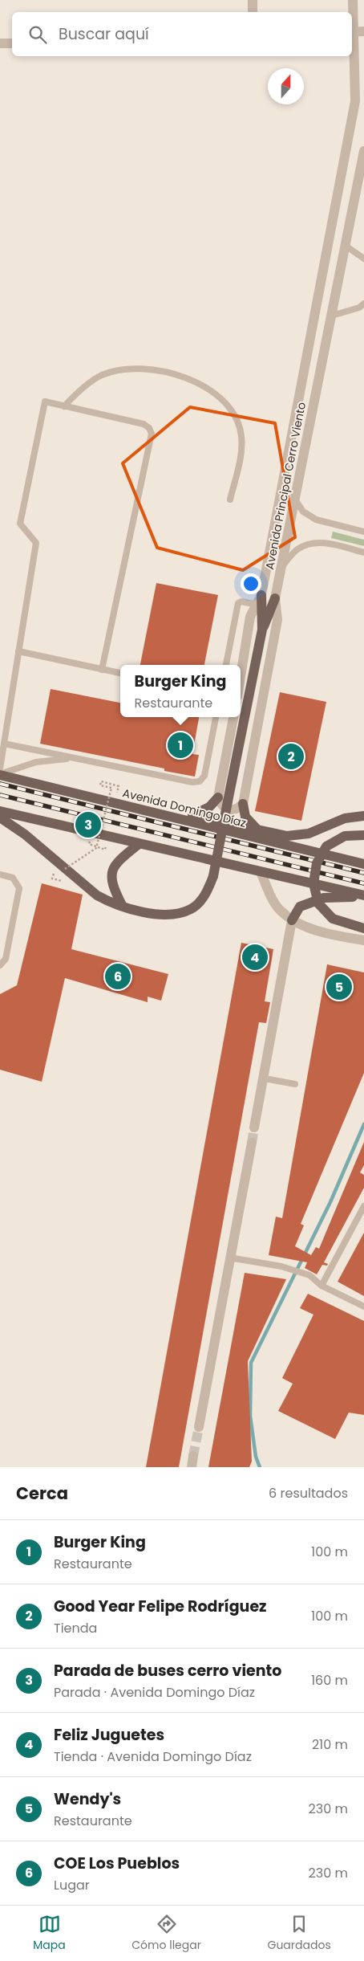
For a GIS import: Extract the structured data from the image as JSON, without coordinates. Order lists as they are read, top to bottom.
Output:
{
  "streets": {
    "main road": ["Avenida Domingo Díaz"],
    "street": ["Avenida Principal Cerro Viento"]
  },
  "north": "top",
  "page": {
    "search": "Buscar aquí",
    "popup": ["Burger King", "Restaurante"],
    "pins": [
      "1",
      "2",
      "3",
      "4",
      "6",
      "5"
    ],
    "heading": ["Cerca", "6 resultados"],
    "list": [
      {
        "mark": "1",
        "name": "Burger King",
        "note": "Restaurante",
        "value": "100 m"
      },
      {
        "mark": "2",
        "name": "Good Year Felipe Rodríguez",
        "note": "Tienda",
        "value": "100 m"
      },
      {
        "mark": "3",
        "name": "Parada de buses cerro viento",
        "note": "Parada · Avenida Domingo Díaz",
        "value": "160 m"
      },
      {
        "mark": "4",
        "name": "Feliz Juguetes",
        "note": "Tienda · Avenida Domingo Díaz",
        "value": "210 m"
      },
      {
        "mark": "5",
        "name": "Wendy's",
        "note": "Restaurante",
        "value": "230 m"
      },
      {
        "mark": "6",
        "name": "COE Los Pueblos",
        "note": "Lugar",
        "value": "230 m"
      }
    ],
    "nav": ["Mapa", "Cómo llegar", "Guardados"]
  }
}
